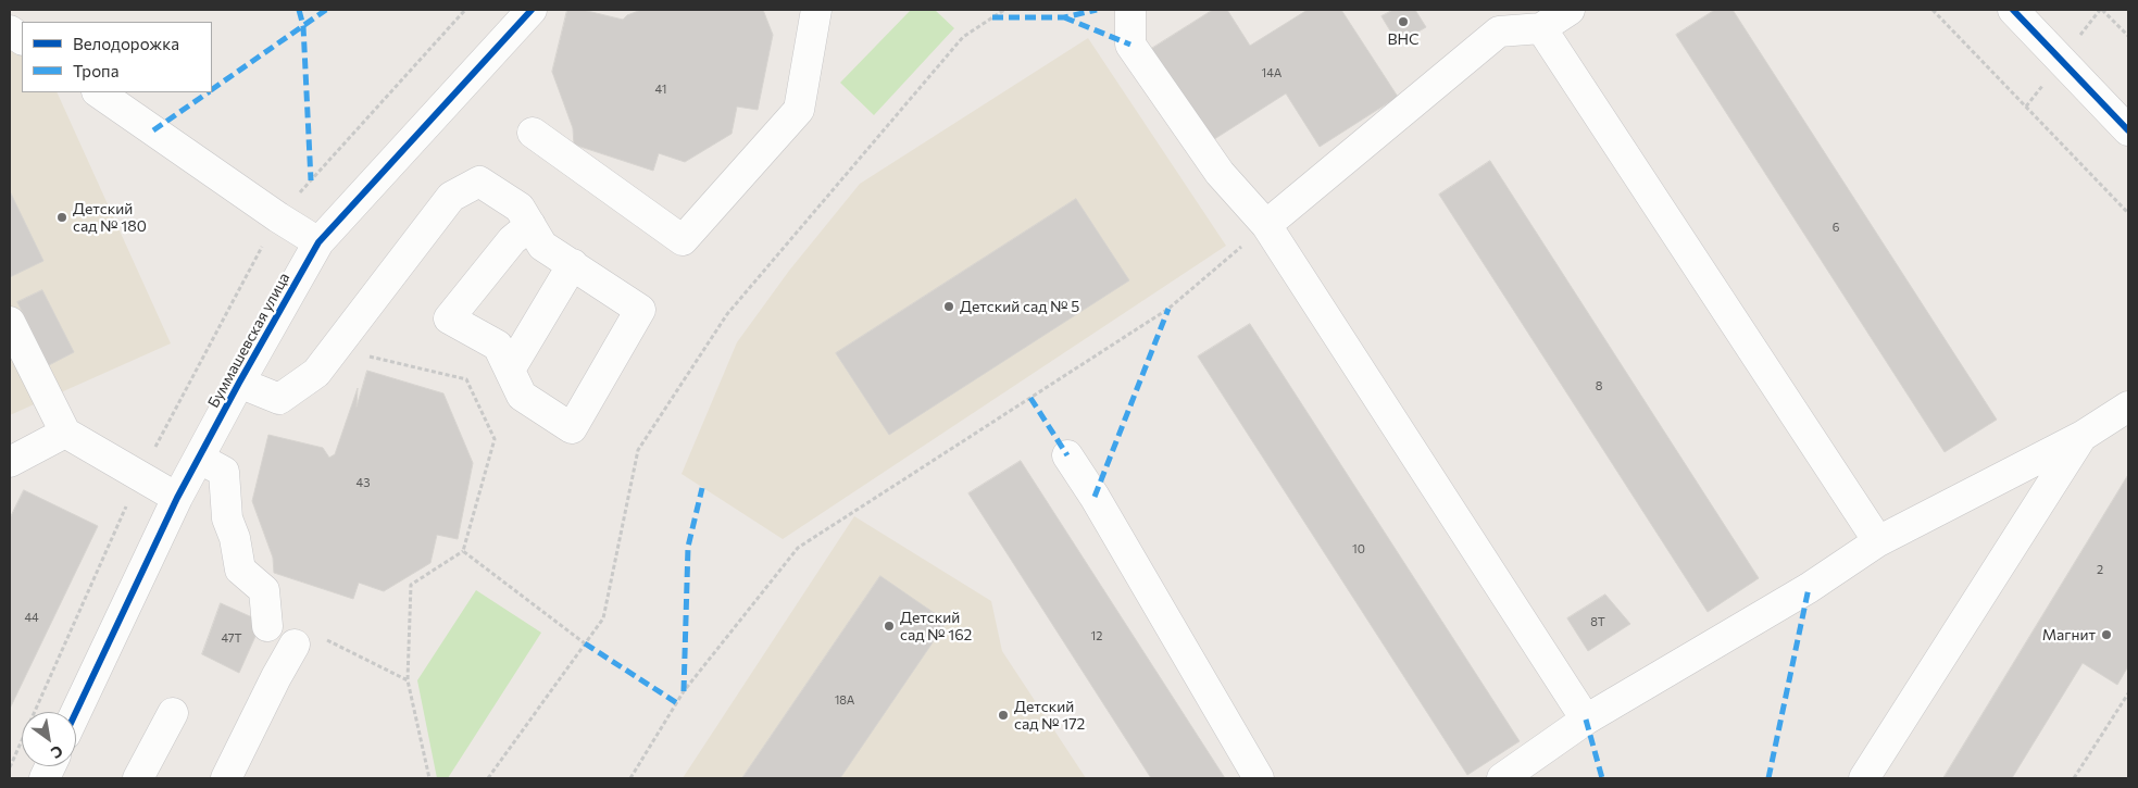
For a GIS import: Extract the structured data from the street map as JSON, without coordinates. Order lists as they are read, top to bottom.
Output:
{
  "streets": {
    "street": ["Буммашевская улица"]
  },
  "places": [
    "ВНС",
    "Детский сад № 180",
    "Детский сад № 5",
    "Детский сад № 162",
    "Магнит",
    "Детский сад № 172"
  ],
  "house_numbers": [
    "14А",
    "41",
    "6",
    "8",
    "43",
    "10",
    "2",
    "44",
    "8Т",
    "12",
    "47Т",
    "18А"
  ],
  "legend": ["Велодорожка", "Тропа"],
  "north": "bottom right"
}
